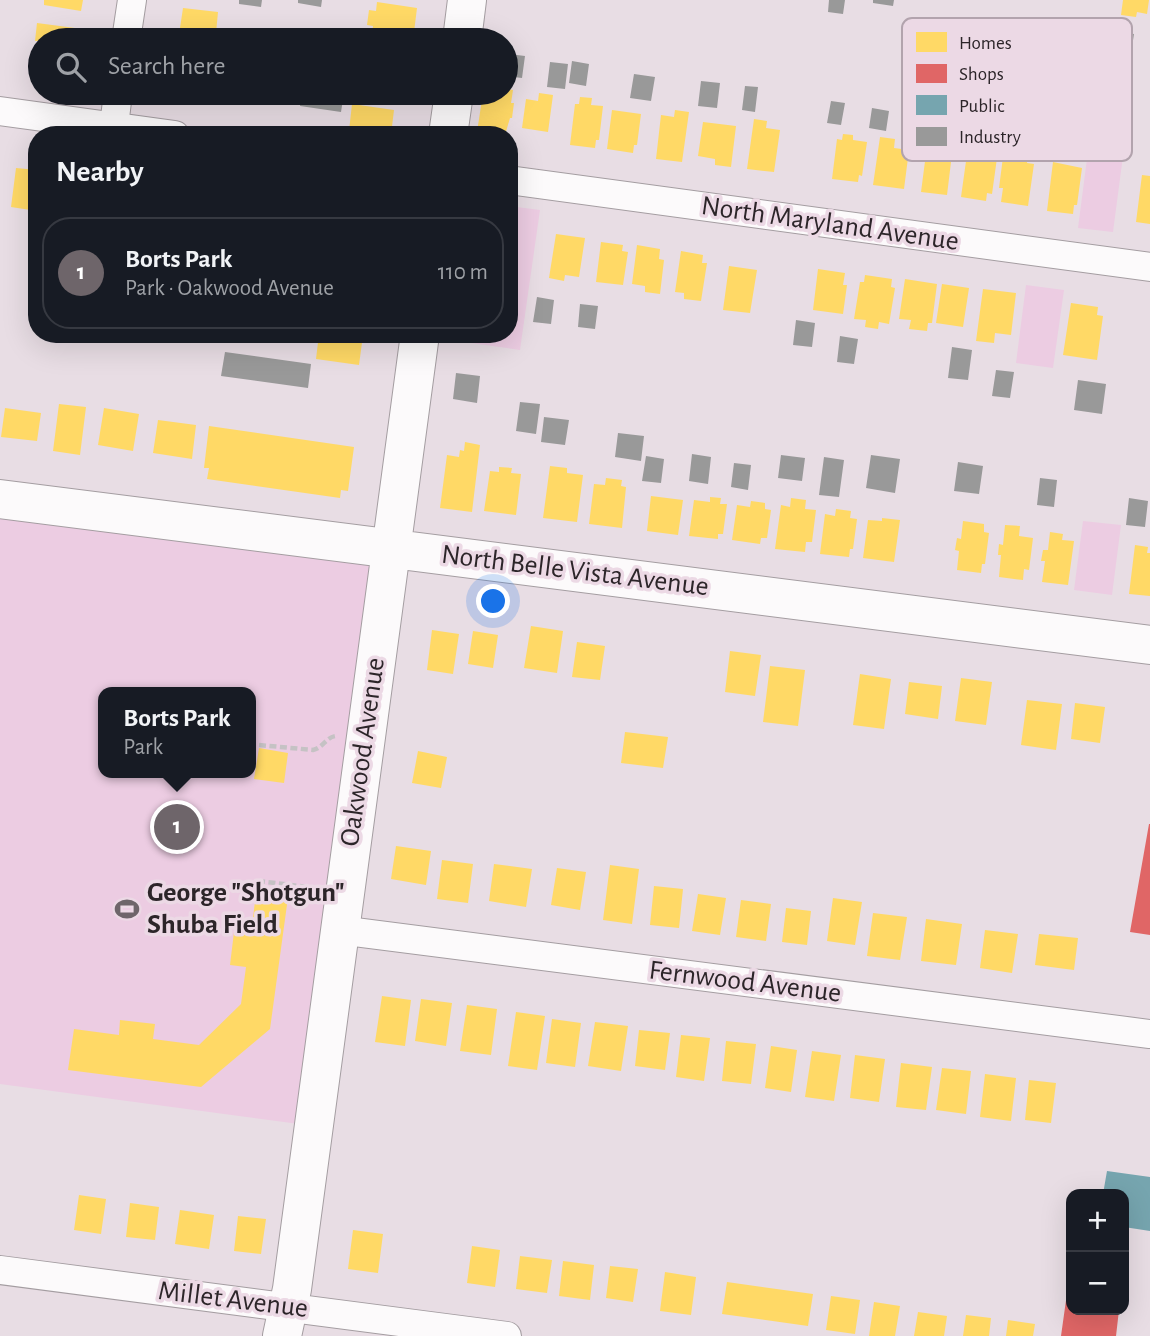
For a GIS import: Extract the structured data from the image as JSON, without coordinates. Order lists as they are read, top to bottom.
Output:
{
  "streets": {
    "street": [
      "North Maryland Avenue",
      "North Belle Vista Avenue",
      "Oakwood Avenue",
      "Fernwood Avenue",
      "Millet Avenue"
    ]
  },
  "crossings": [
    ["North Belle Vista Avenue", "Oakwood Avenue"],
    ["Oakwood Avenue", "Fernwood Avenue"],
    ["Oakwood Avenue", "Millet Avenue"]
  ],
  "places": {
    "sports": ["George \"Shotgun\" Shuba Field"]
  },
  "legend": [
    "Homes",
    "Shops",
    "Public",
    "Industry"
  ],
  "page": {
    "search": "Search here",
    "heading": "Nearby",
    "list": [
      {
        "mark": "1",
        "name": "Borts Park",
        "note": "Park · Oakwood Avenue",
        "value": "110 m"
      }
    ],
    "popup": ["Borts Park", "Park"],
    "pins": "1",
    "map_buttons": ["+", "−"]
  }
}
